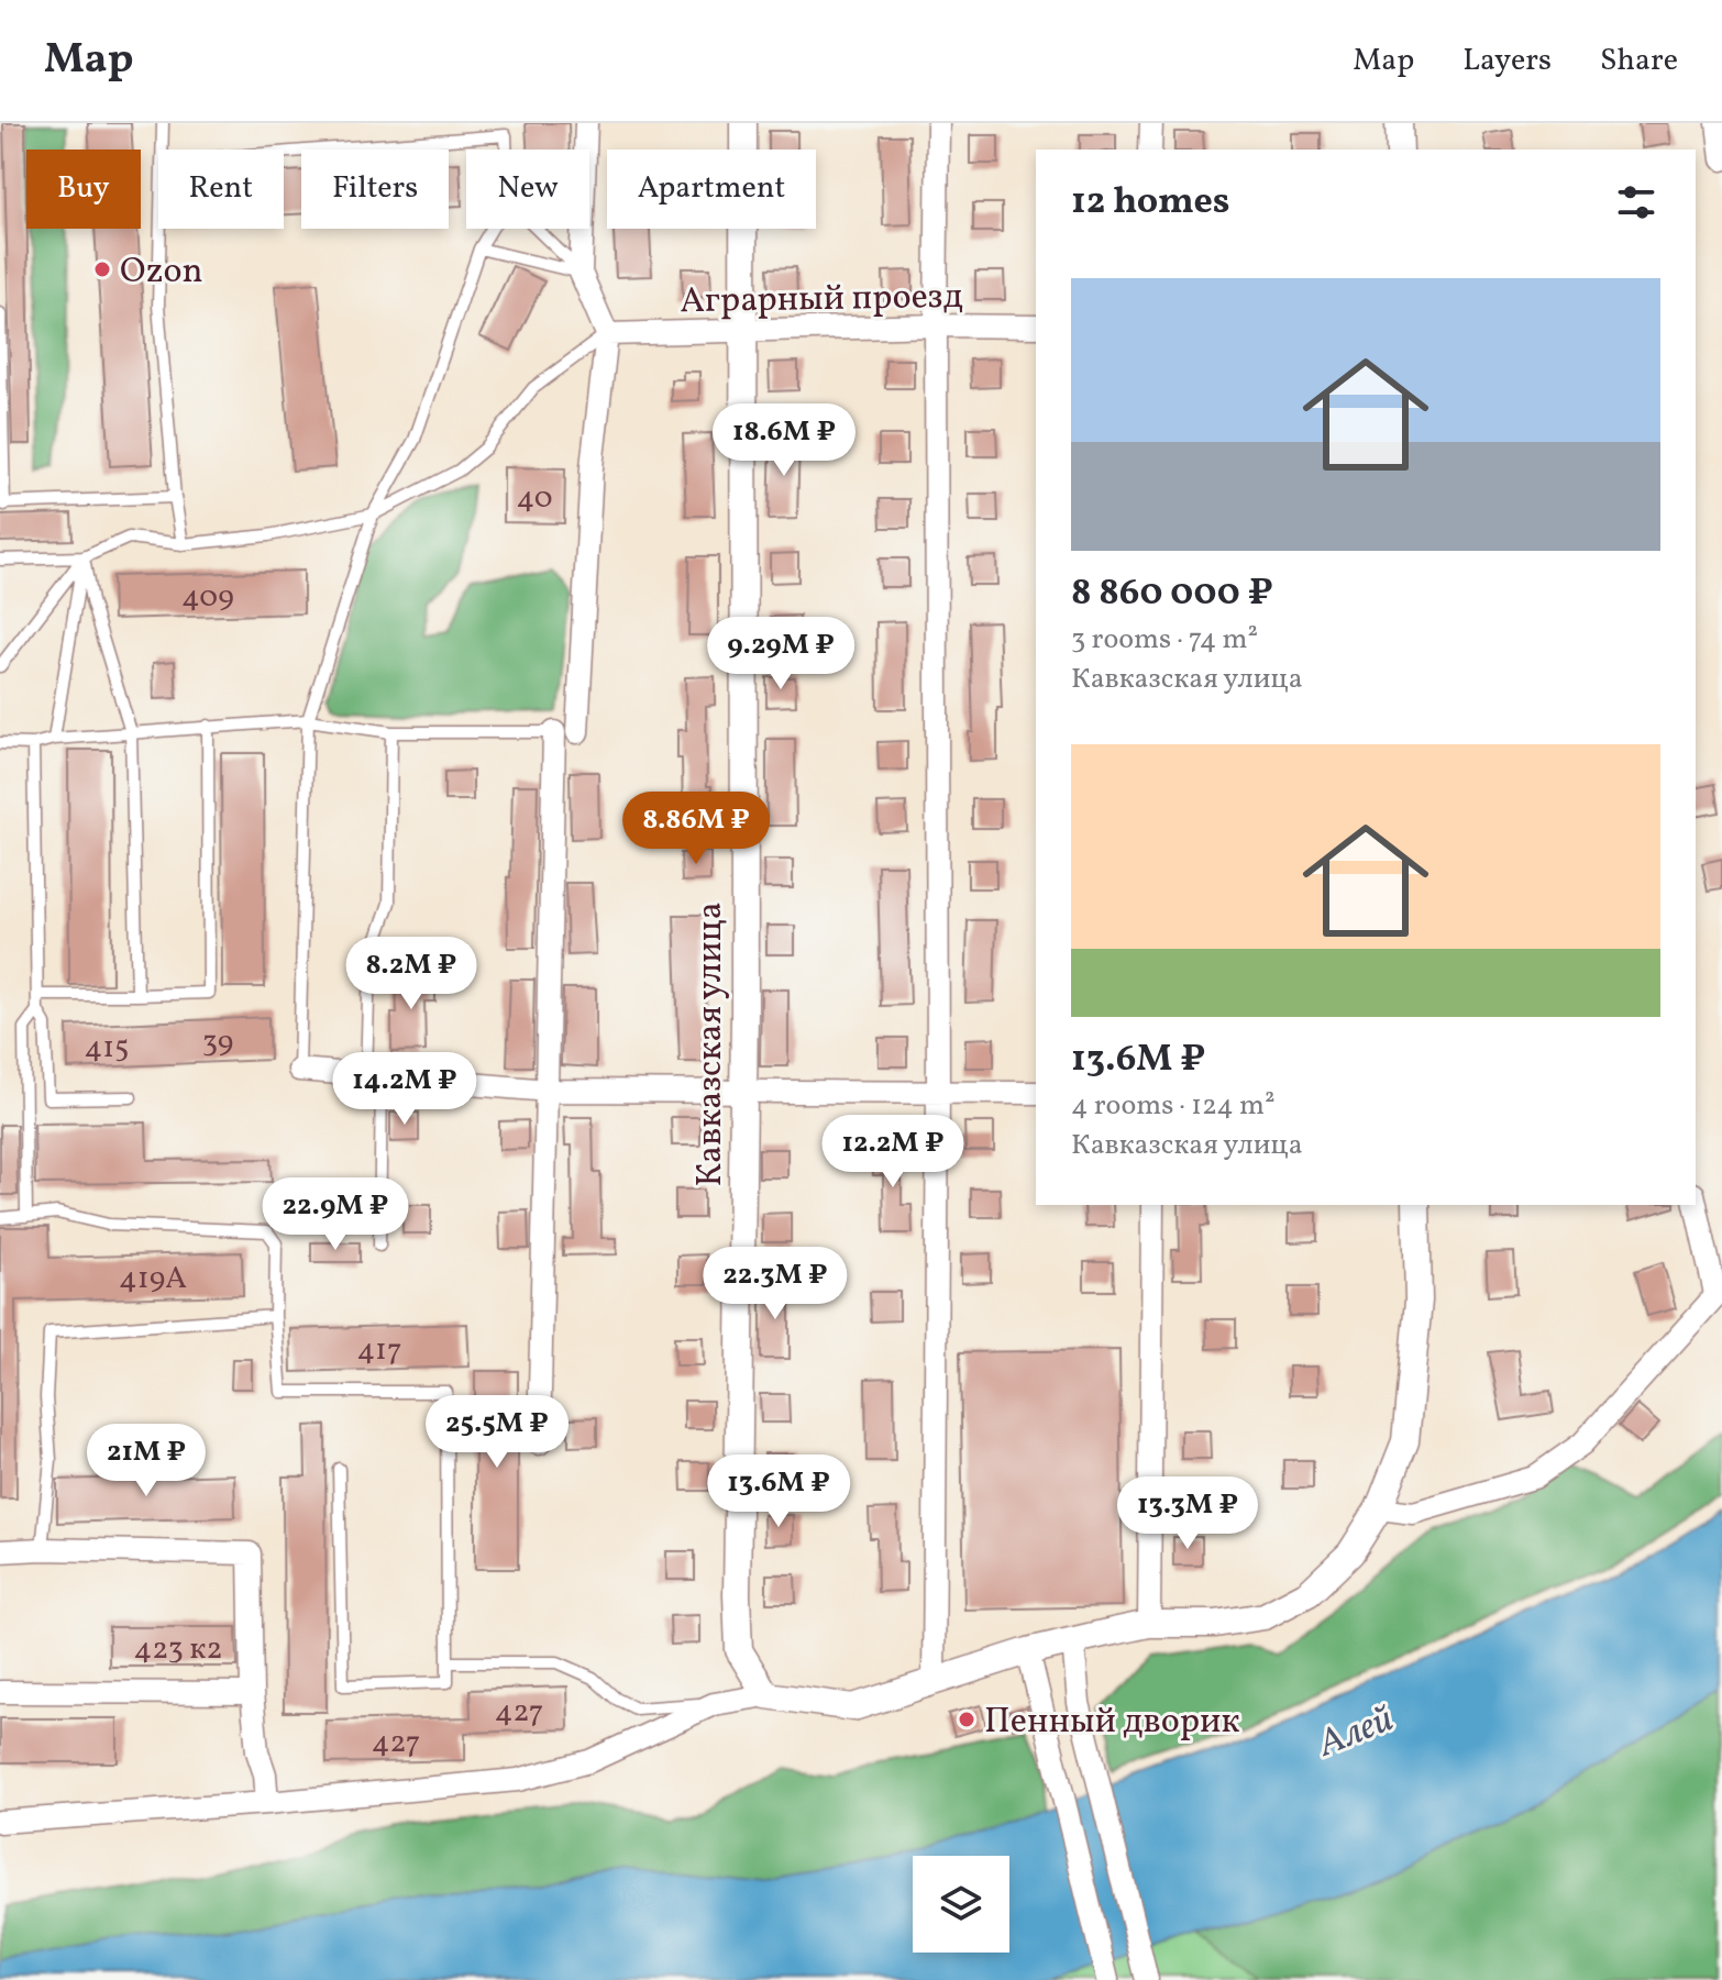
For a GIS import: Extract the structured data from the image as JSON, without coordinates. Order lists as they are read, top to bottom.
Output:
{
  "streets": {
    "street": ["Аграрный проезд", "Кавказская улица"]
  },
  "crossings": [
    ["Аграрный проезд", "Кавказская улица"]
  ],
  "water": ["Алей"],
  "places": ["Ozon", "Пенный дворик"],
  "house_numbers": [
    "40",
    "409",
    "39",
    "415",
    "419А",
    "417",
    "423 к2",
    "427",
    "427"
  ],
  "page": {
    "header": "Map",
    "nav": ["Map", "Layers", "Share"],
    "chip": [
      "Buy",
      "Rent",
      "Filters",
      "New",
      "Apartment"
    ],
    "heading": "12 homes",
    "list": [
      {
        "name": "8 860 000 ₽",
        "note": "3 rooms · 74 m² · Кавказская улица"
      },
      {
        "name": "13.6M ₽",
        "note": "4 rooms · 124 m² · Кавказская улица"
      }
    ],
    "price": [
      "18.6M ₽",
      "9.29M ₽",
      "8.86M ₽",
      "8.2M ₽",
      "14.2M ₽",
      "12.2M ₽",
      "22.9M ₽",
      "22.3M ₽",
      "25.5M ₽",
      "21M ₽",
      "13.6M ₽",
      "13.3M ₽"
    ]
  }
}
